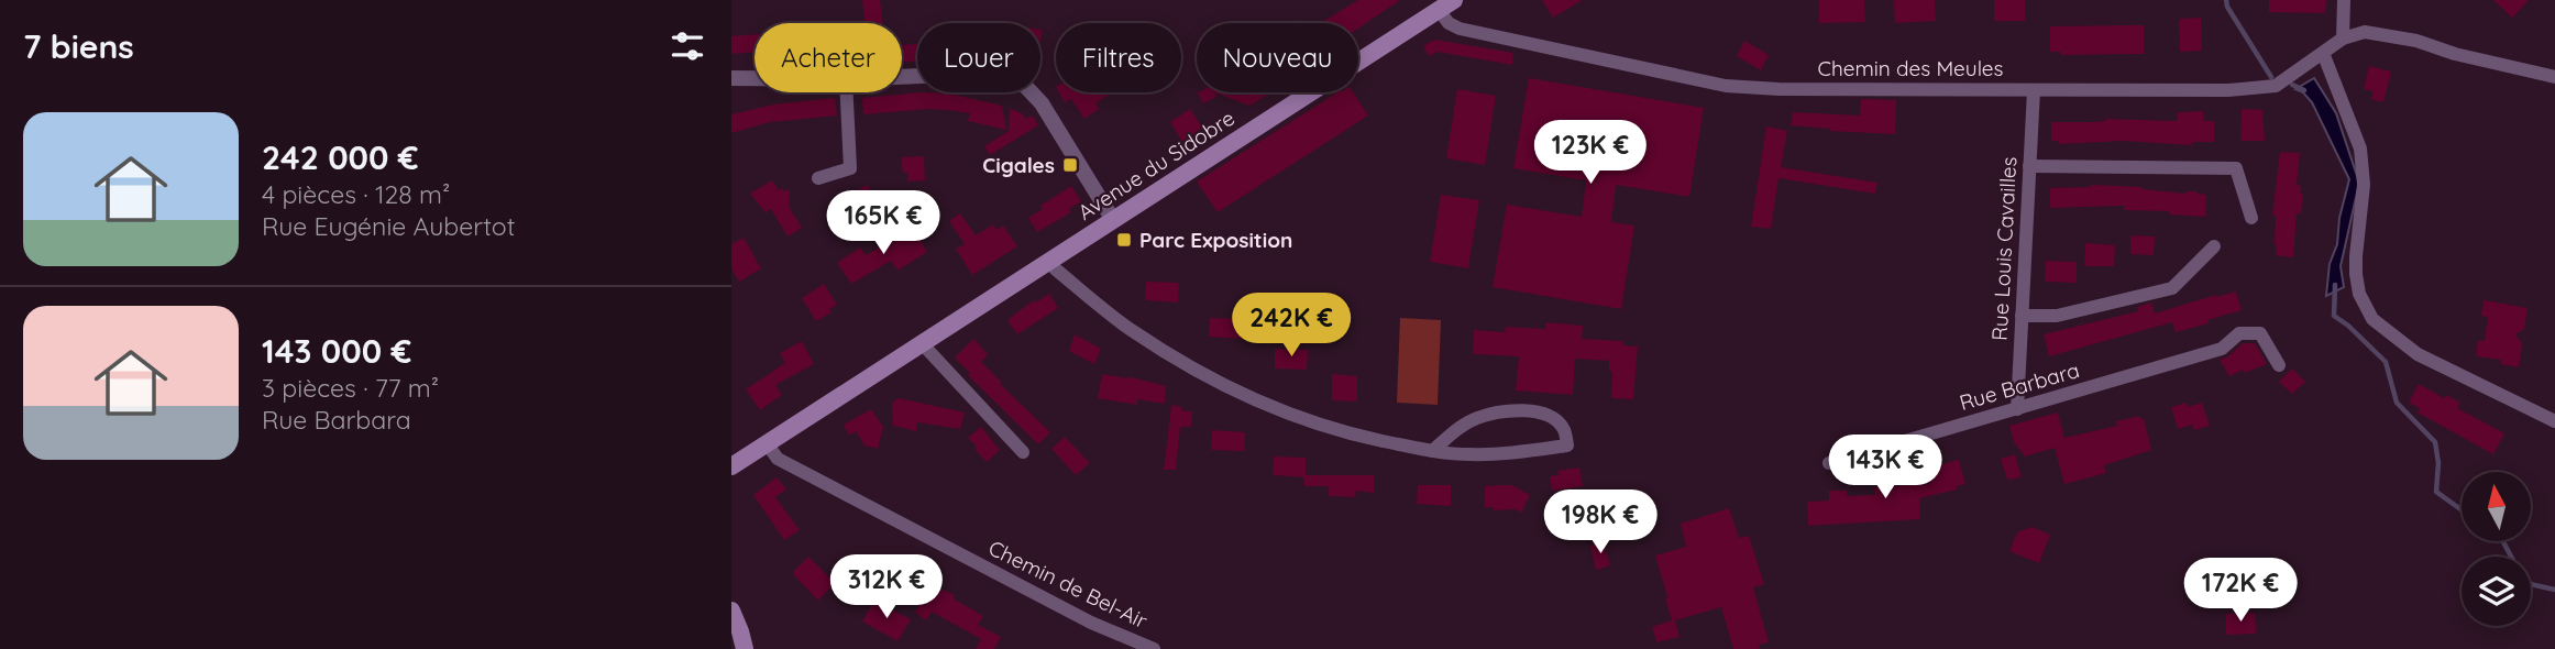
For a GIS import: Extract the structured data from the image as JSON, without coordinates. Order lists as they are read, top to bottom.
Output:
{
  "streets": {
    "main road": ["Avenue du Sidobre"],
    "street": [
      "Chemin des Meules",
      "Rue Louis Cavailles",
      "Rue Barbara",
      "Chemin de Bel-Air"
    ]
  },
  "crossings": [
    ["Chemin des Meules", "Avenue du Sidobre"],
    ["Chemin des Meules", "Rue Louis Cavailles"],
    ["Avenue du Sidobre", "Chemin de Bel-Air"],
    ["Rue Louis Cavailles", "Rue Barbara"]
  ],
  "places": {
    "transit": ["Cigales", "Parc Exposition"]
  },
  "north": "top",
  "page": {
    "heading": "7 biens",
    "chip": [
      "Acheter",
      "Louer",
      "Filtres",
      "Nouveau"
    ],
    "list": [
      {
        "name": "242 000 €",
        "note": "4 pièces · 128 m² · Rue Eugénie Aubertot"
      },
      {
        "name": "143 000 €",
        "note": "3 pièces · 77 m² · Rue Barbara"
      }
    ],
    "price": [
      "123K €",
      "165K €",
      "242K €",
      "143K €",
      "198K €",
      "312K €",
      "172K €"
    ]
  }
}
